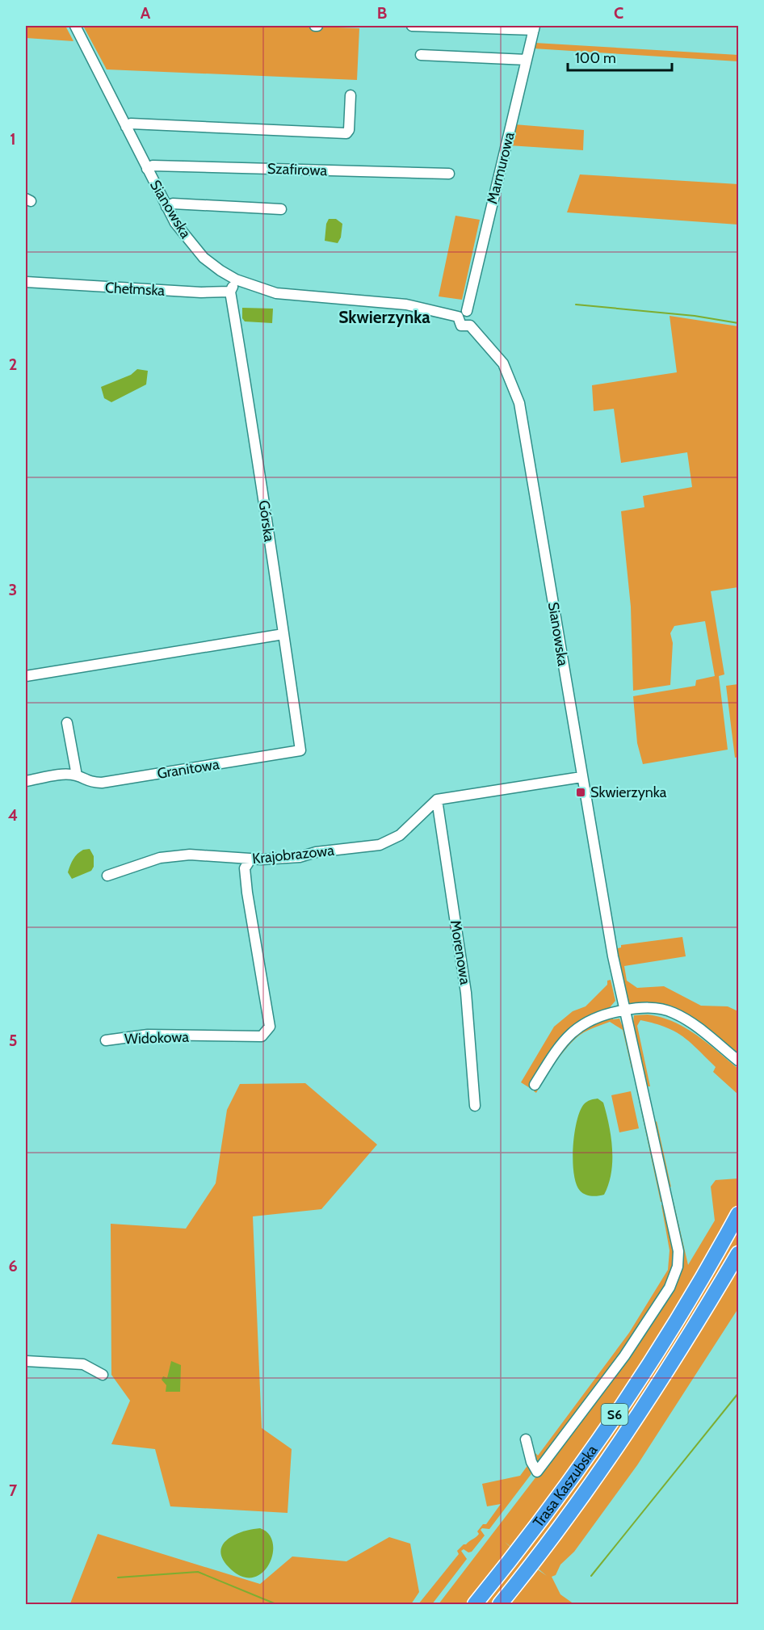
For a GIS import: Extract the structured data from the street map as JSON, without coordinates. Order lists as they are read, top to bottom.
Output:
{
  "streets": {
    "highway": ["S6", "Trasa Kaszubska"],
    "street": [
      "Marmurowa",
      "Szafirowa",
      "Sianowska",
      "Chełmska",
      "Górska",
      "Granitowa",
      "Krajobrazowa",
      "Morenowa",
      "Widokowa"
    ]
  },
  "crossings": [
    ["Marmurowa", "Sianowska"],
    ["Szafirowa", "Sianowska"],
    ["Chełmska", "Górska"],
    ["Górska", "Granitowa"],
    ["Krajobrazowa", "Morenowa"],
    ["Krajobrazowa", "Widokowa"]
  ],
  "districts": ["Skwierzynka"],
  "places": {
    "transit": ["Skwierzynka"]
  },
  "scale_bar": "100 m",
  "grid": {
    "columns": ["A", "B", "C"],
    "rows": [
      "1",
      "2",
      "3",
      "4",
      "5",
      "6",
      "7"
    ]
  }
}
